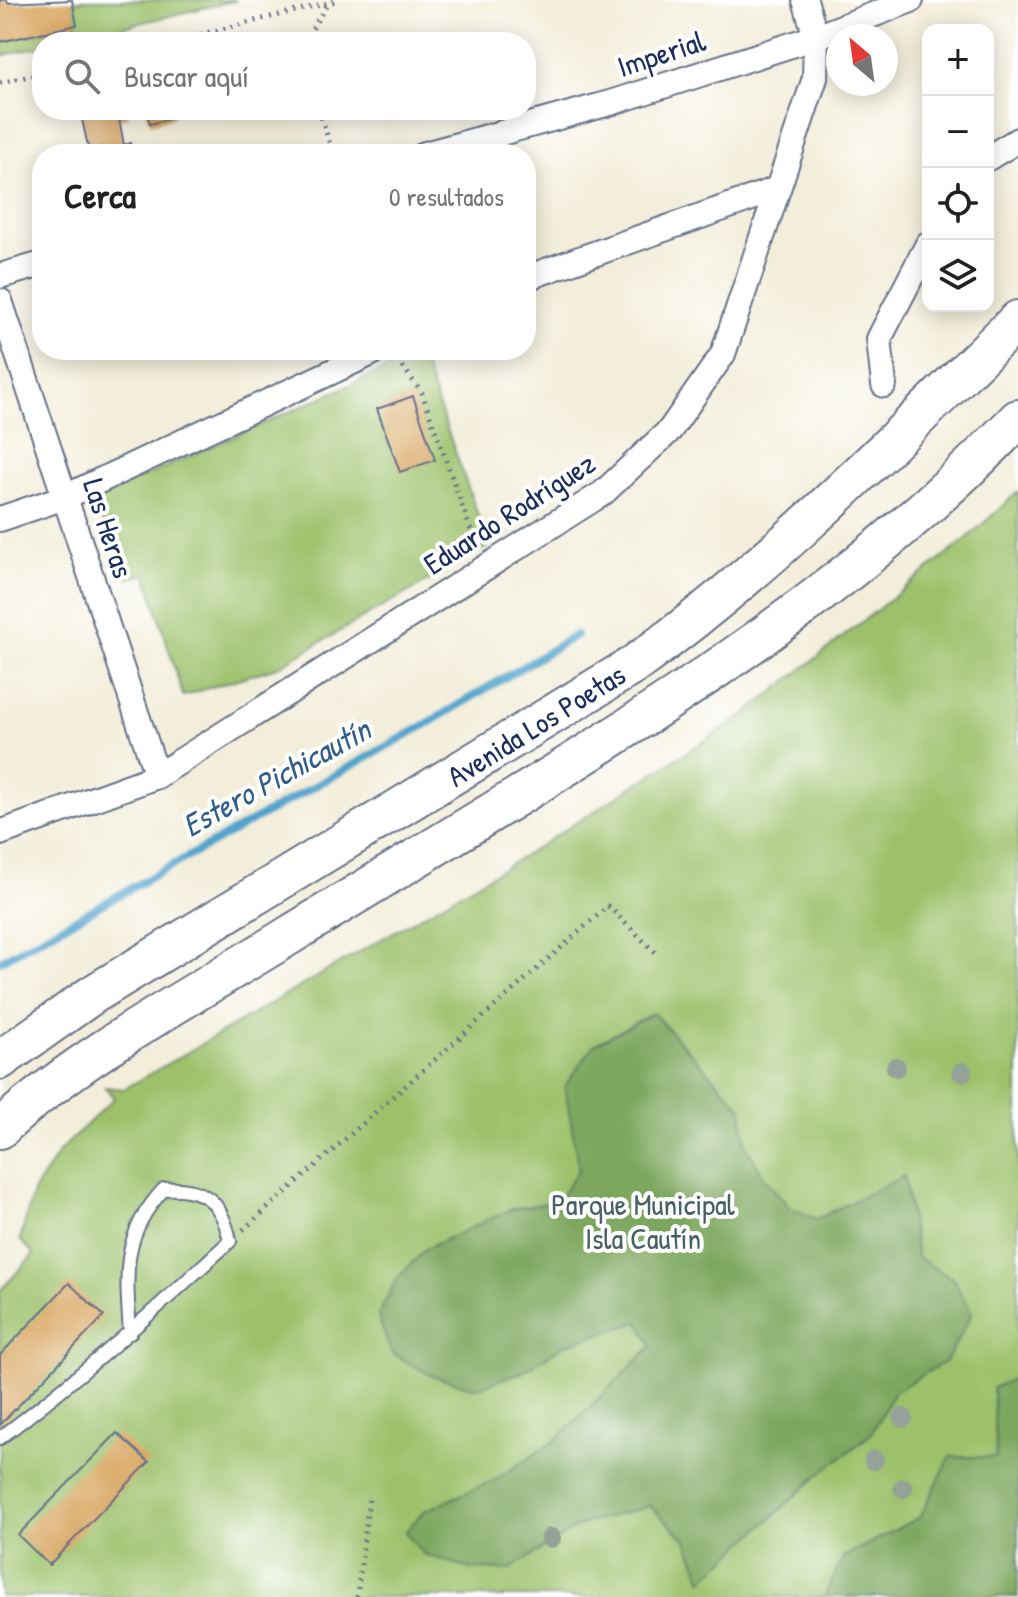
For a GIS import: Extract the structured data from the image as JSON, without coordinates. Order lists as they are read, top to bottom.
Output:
{
  "streets": {
    "main road": ["Avenida Los Poetas"],
    "street": ["Imperial", "Eduardo Rodríguez", "Las Heras"]
  },
  "crossings": [
    ["Imperial", "Eduardo Rodríguez"],
    ["Eduardo Rodríguez", "Las Heras"]
  ],
  "water": ["Estero Pichicautín"],
  "parks": ["Parque Municipal Isla Cautín"],
  "north": "top left",
  "page": {
    "map_buttons": ["+", "−"],
    "search": "Buscar aquí",
    "heading": ["Cerca", "0 resultados"]
  }
}
